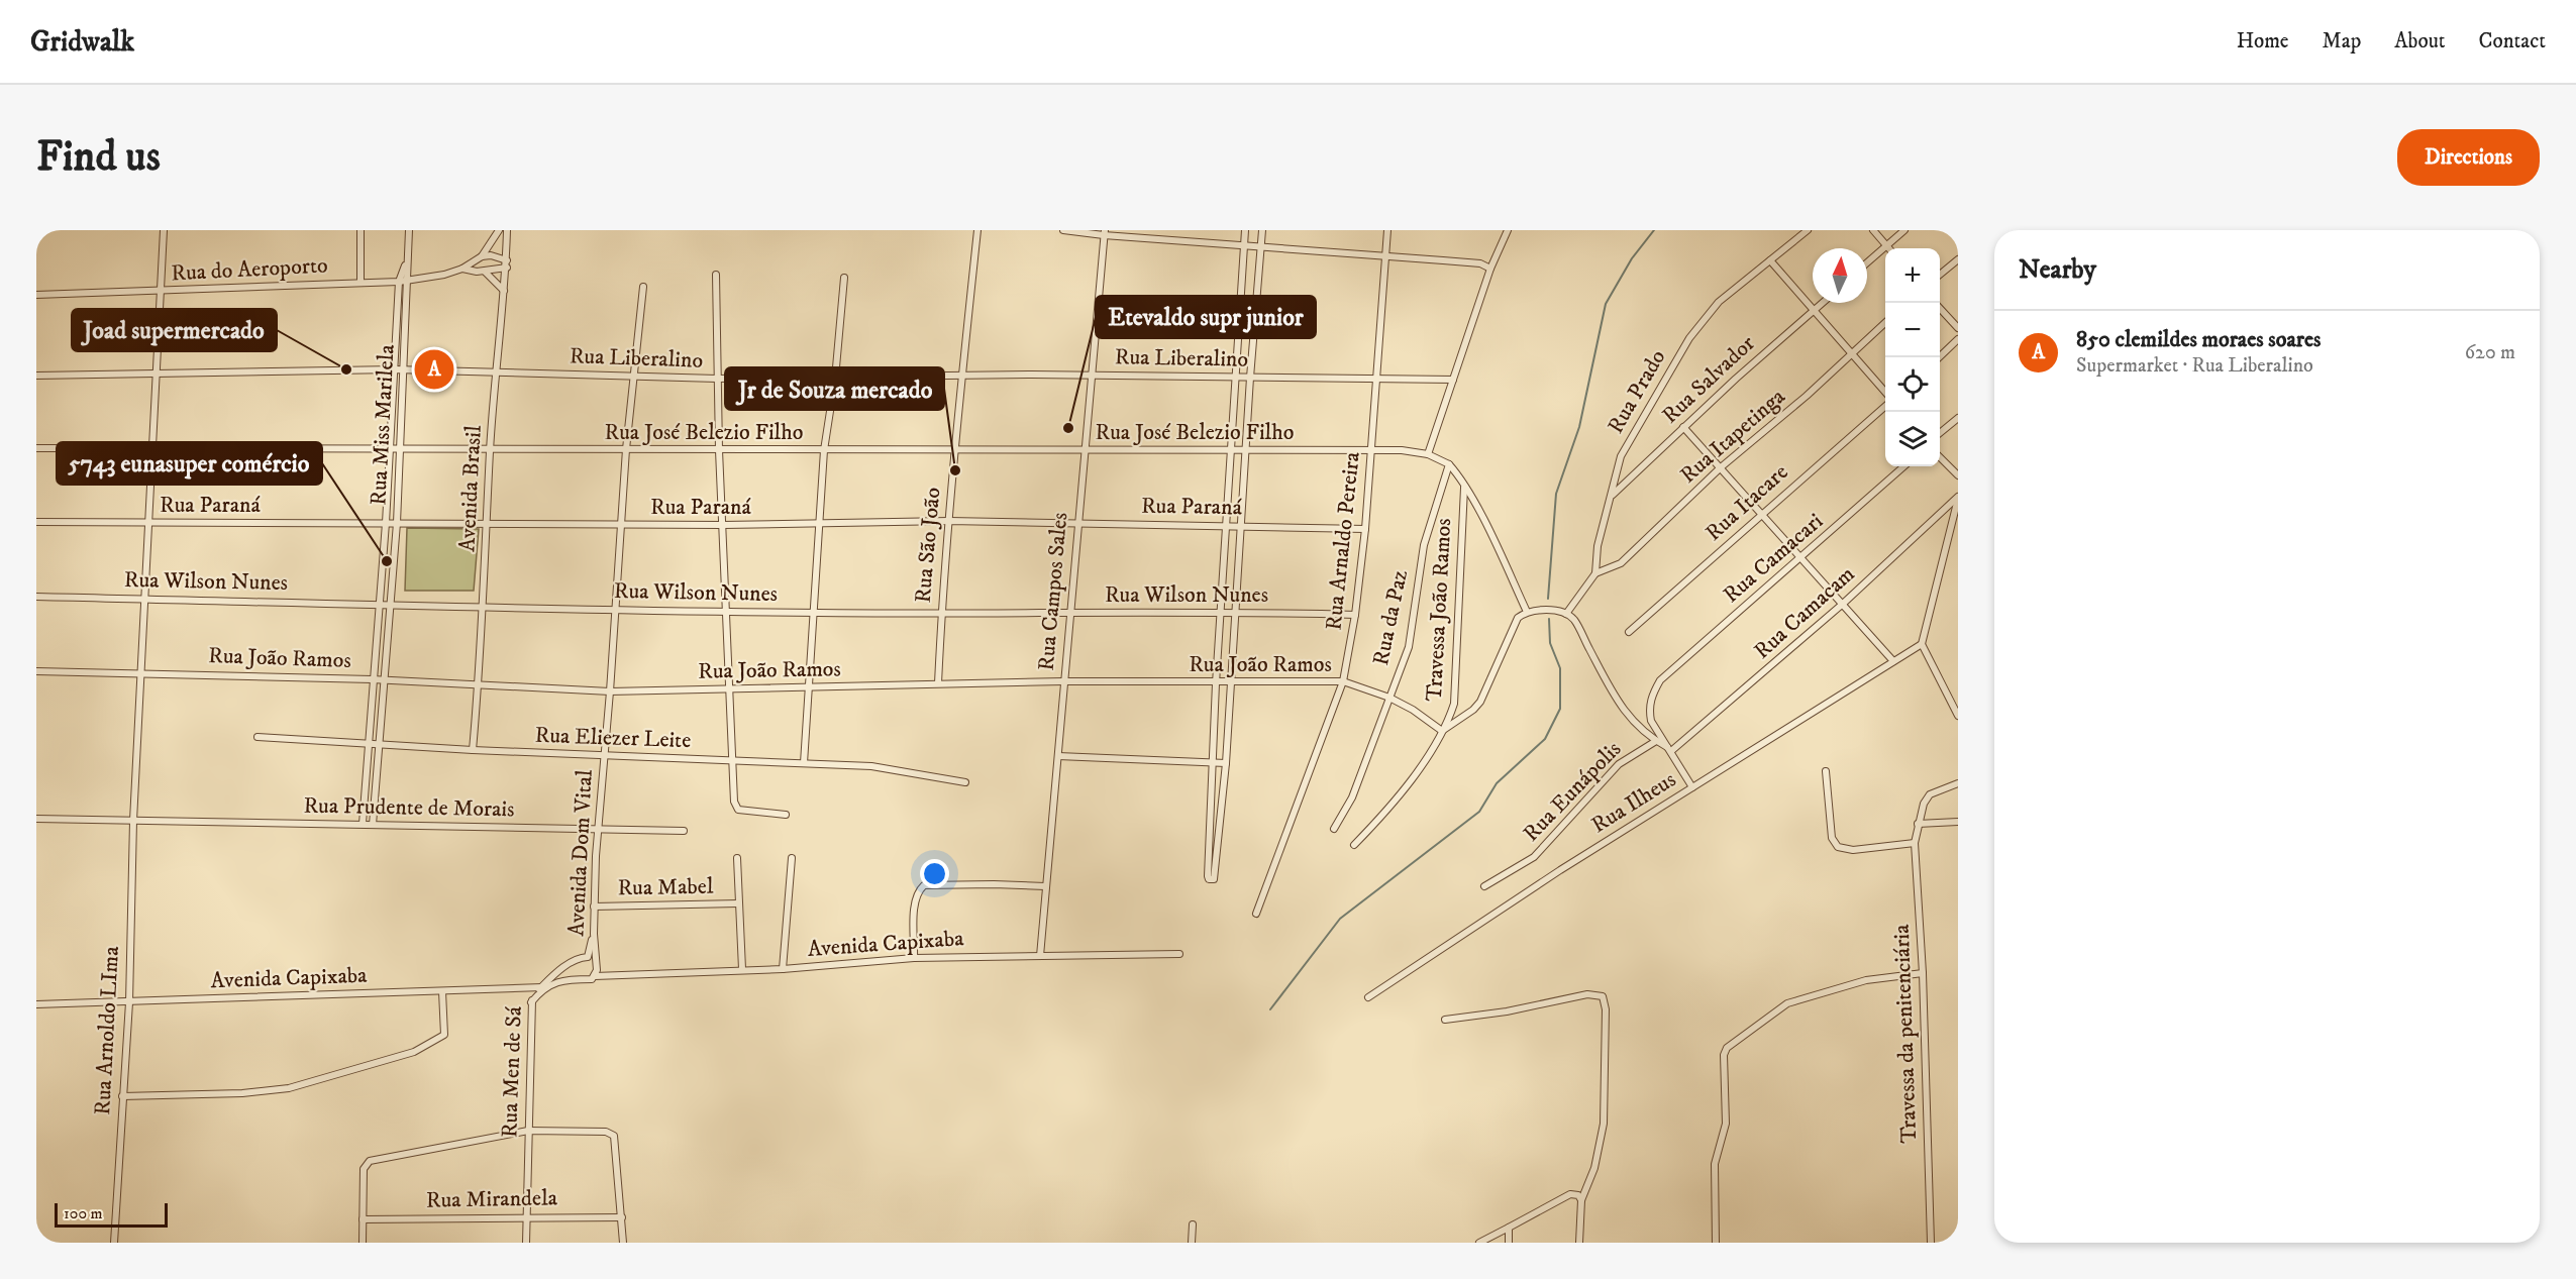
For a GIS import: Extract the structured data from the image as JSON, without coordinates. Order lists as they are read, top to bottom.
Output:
{
  "streets": {
    "street": [
      "Rua do Aeroporto",
      "Rua Liberalino",
      "Rua Salvador",
      "Rua Prado",
      "Rua Miss Marilela",
      "Rua José Belezio Filho",
      "Rua Itapetinga",
      "Avenida Brasil",
      "Rua Itacare",
      "Rua Paraná",
      "Rua Arnaldo Pereira",
      "Rua São João",
      "Rua Camacari",
      "Rua Wilson Nunes",
      "Rua Campos Sales",
      "Travessa João Ramos",
      "Rua Camacam",
      "Rua da Paz",
      "Rua João Ramos",
      "Rua Eliezer Leite",
      "Rua Eunápolis",
      "Rua Ilheus",
      "Rua Prudente de Morais",
      "Avenida Dom Vital",
      "Rua Mabel",
      "Avenida Capixaba",
      "Rua Arnoldo LIma",
      "Travessa da penitenciária",
      "Rua Men de Sá",
      "Rua Mirandela"
    ]
  },
  "crossings": [
    ["Rua do Aeroporto", "Rua Miss Marilela"],
    ["Rua do Aeroporto", "Rua Arnoldo LIma"],
    ["Rua Liberalino", "Rua Miss Marilela"],
    ["Rua Liberalino", "Avenida Brasil"],
    ["Rua Liberalino", "Rua Arnaldo Pereira"],
    ["Rua Liberalino", "Rua São João"],
    ["Rua Liberalino", "Rua Campos Sales"],
    ["Rua Liberalino", "Avenida Dom Vital"],
    ["Rua Liberalino", "Rua Arnoldo LIma"],
    ["Rua Salvador", "Rua Prado"],
    ["Rua Prado", "Rua Itapetinga"],
    ["Rua Miss Marilela", "Rua José Belezio Filho"],
    ["Rua Miss Marilela", "Rua Paraná"],
    ["Rua Miss Marilela", "Rua Wilson Nunes"],
    ["Rua Miss Marilela", "Rua João Ramos"],
    ["Rua Miss Marilela", "Rua Eliezer Leite"],
    ["Rua Miss Marilela", "Rua Prudente de Morais"],
    ["Rua José Belezio Filho", "Avenida Brasil"],
    ["Rua José Belezio Filho", "Rua Arnaldo Pereira"],
    ["Rua José Belezio Filho", "Rua São João"],
    ["Rua José Belezio Filho", "Rua Campos Sales"],
    ["Rua José Belezio Filho", "Avenida Dom Vital"],
    ["Rua José Belezio Filho", "Rua Arnoldo LIma"],
    ["Avenida Brasil", "Rua Paraná"],
    ["Avenida Brasil", "Rua Wilson Nunes"],
    ["Avenida Brasil", "Rua João Ramos"],
    ["Avenida Brasil", "Rua Eliezer Leite"],
    ["Rua Paraná", "Rua Arnaldo Pereira"],
    ["Rua Paraná", "Rua São João"],
    ["Rua Paraná", "Rua Campos Sales"],
    ["Rua Paraná", "Avenida Dom Vital"],
    ["Rua Paraná", "Rua Arnoldo LIma"],
    ["Rua Arnaldo Pereira", "Rua Wilson Nunes"],
    ["Rua Arnaldo Pereira", "Rua João Ramos"],
    ["Rua São João", "Rua Wilson Nunes"],
    ["Rua São João", "Rua João Ramos"],
    ["Rua Camacari", "Rua Camacam"],
    ["Rua Wilson Nunes", "Rua Campos Sales"],
    ["Rua Wilson Nunes", "Avenida Dom Vital"],
    ["Rua Wilson Nunes", "Rua Arnoldo LIma"],
    ["Rua Campos Sales", "Rua João Ramos"],
    ["Rua Campos Sales", "Avenida Capixaba"],
    ["Travessa João Ramos", "Rua João Ramos"],
    ["Rua da Paz", "Rua João Ramos"],
    ["Rua João Ramos", "Avenida Dom Vital"],
    ["Rua João Ramos", "Rua Arnoldo LIma"],
    ["Rua Eliezer Leite", "Avenida Dom Vital"],
    ["Rua Prudente de Morais", "Avenida Dom Vital"],
    ["Rua Prudente de Morais", "Rua Arnoldo LIma"],
    ["Avenida Dom Vital", "Rua Mabel"],
    ["Avenida Dom Vital", "Avenida Capixaba"],
    ["Avenida Dom Vital", "Rua Men de Sá"],
    ["Avenida Capixaba", "Rua Arnoldo LIma"],
    ["Avenida Capixaba", "Rua Men de Sá"],
    ["Rua Men de Sá", "Rua Mirandela"]
  ],
  "places": [
    "Joad supermercado",
    "Etevaldo supr junior",
    "Jr de Souza mercado",
    "5743 eunasuper comércio"
  ],
  "scale_bar": "100 m",
  "north": "top",
  "page": {
    "header": "Gridwalk",
    "nav": [
      "Home",
      "Map",
      "About",
      "Contact"
    ],
    "buttons": "Directions",
    "title": "Find us",
    "heading": "Nearby",
    "map_buttons": ["+", "−"],
    "list": [
      {
        "mark": "A",
        "name": "850 clemildes moraes soares",
        "note": "Supermarket · Rua Liberalino",
        "value": "620 m"
      }
    ],
    "pins": "A",
    "scale": "100 m"
  }
}
